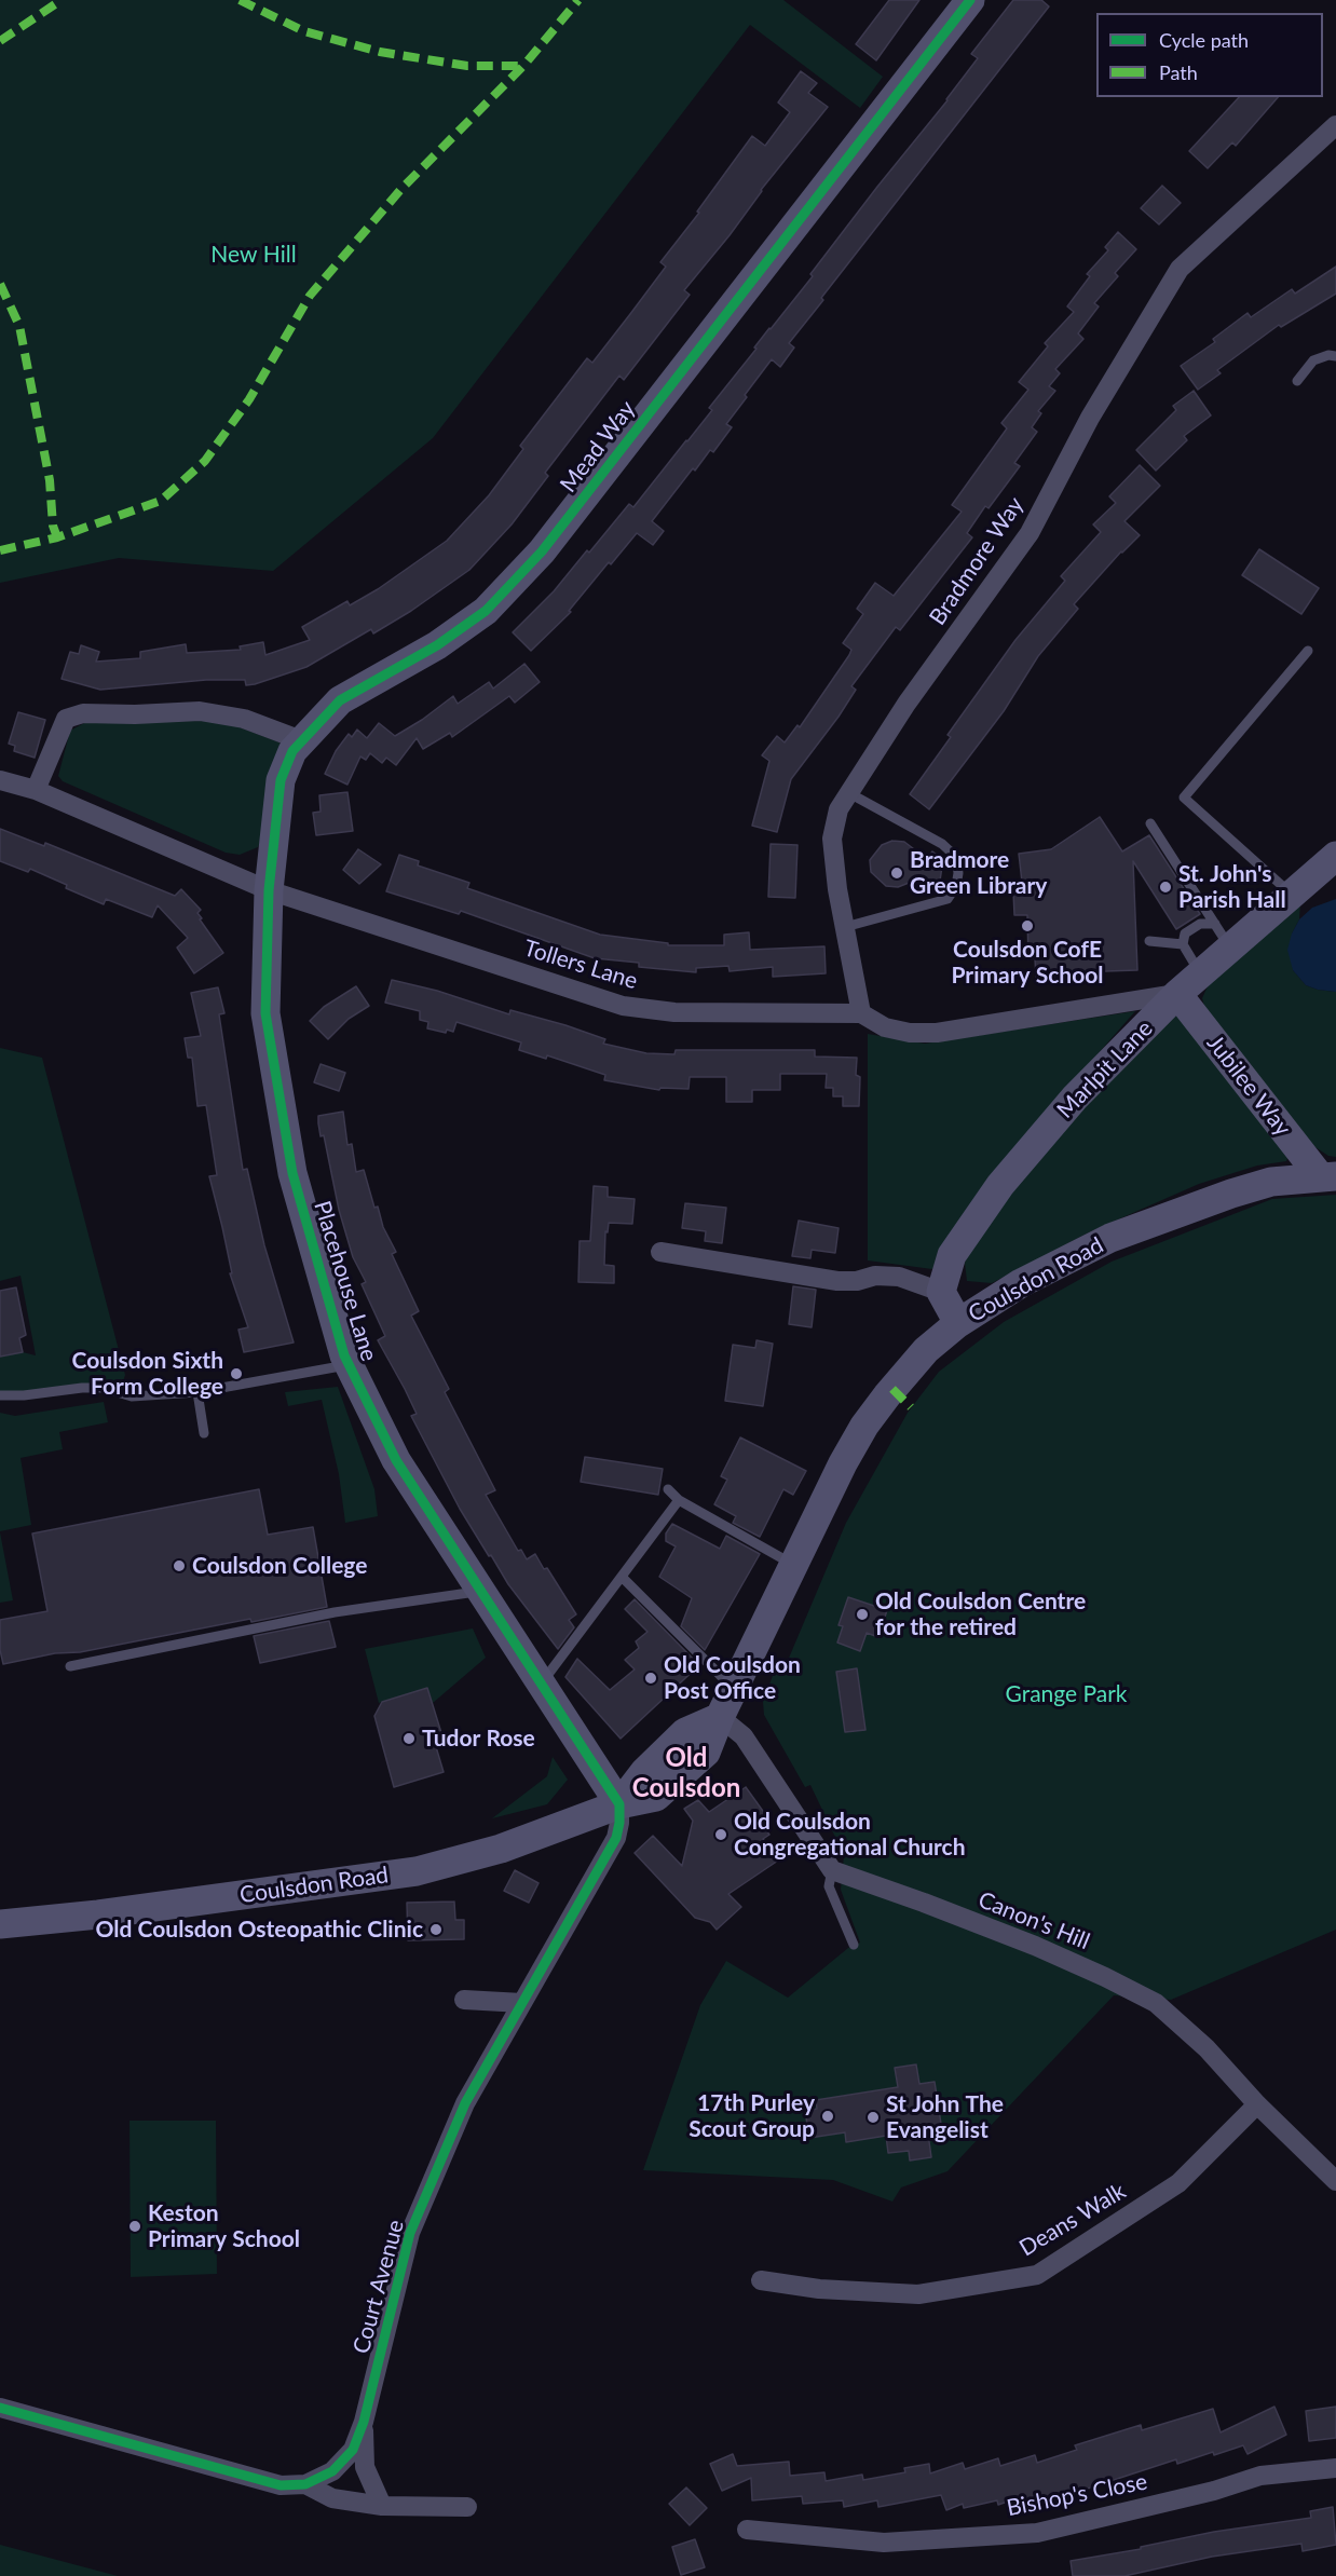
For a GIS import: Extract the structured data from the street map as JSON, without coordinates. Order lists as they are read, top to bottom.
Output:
{
  "streets": {
    "street": [
      "Mead Way",
      "Bradmore Way",
      "Tollers Lane",
      "Marlpit Lane",
      "Jubilee Way",
      "Coulsdon Road",
      "Placehouse Lane",
      "Canon's Hill",
      "Deans Walk",
      "Court Avenue",
      "Bishop's Close"
    ]
  },
  "crossings": [
    ["Mead Way", "Tollers Lane"],
    ["Mead Way", "Placehouse Lane"],
    ["Bradmore Way", "Tollers Lane"],
    ["Tollers Lane", "Marlpit Lane"],
    ["Tollers Lane", "Jubilee Way"],
    ["Tollers Lane", "Placehouse Lane"],
    ["Marlpit Lane", "Jubilee Way"],
    ["Jubilee Way", "Coulsdon Road"],
    ["Coulsdon Road", "Placehouse Lane"],
    ["Coulsdon Road", "Court Avenue"],
    ["Placehouse Lane", "Court Avenue"],
    ["Canon's Hill", "Deans Walk"]
  ],
  "districts": ["Old Coulsdon"],
  "parks": ["New Hill", "Grange Park"],
  "places": [
    "Bradmore Green Library",
    "St. John's Parish Hall",
    "Coulsdon CofE Primary School",
    "Coulsdon Sixth Form College",
    "Coulsdon College",
    "Old Coulsdon Centre for the retired",
    "Old Coulsdon Post Office",
    "Tudor Rose",
    "Old Coulsdon Congregational Church",
    "Old Coulsdon Osteopathic Clinic",
    "17th Purley Scout Group",
    "St John The Evangelist",
    "Keston Primary School"
  ],
  "legend": ["Cycle path", "Path"]
}
